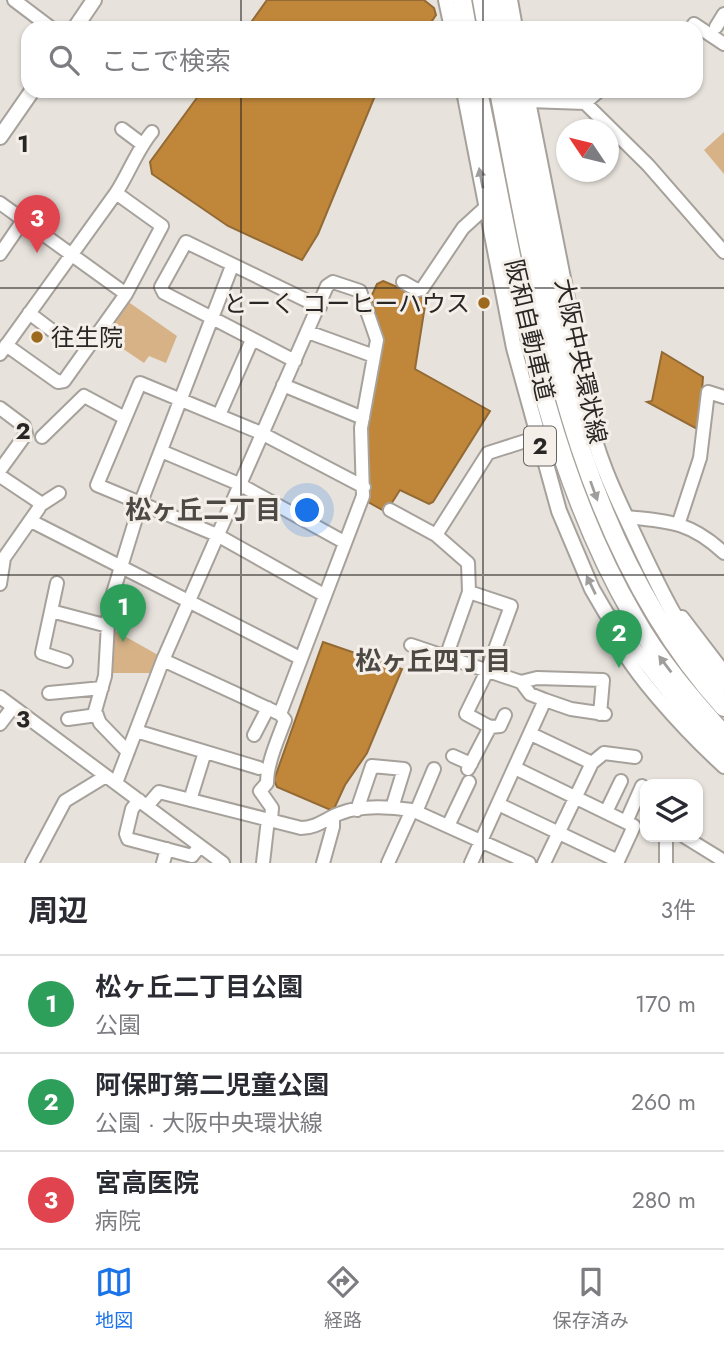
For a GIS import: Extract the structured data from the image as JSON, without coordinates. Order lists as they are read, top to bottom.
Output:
{
  "streets": {
    "highway": ["阪和自動車道"],
    "main road": ["大阪中央環状線", "2"]
  },
  "districts": ["松ヶ丘二丁目", "松ヶ丘四丁目"],
  "places": ["とーく コーヒーハウス", "往生院"],
  "north": "top left",
  "page": {
    "search": "ここで検索",
    "pins": ["3", "1", "2"],
    "heading": ["周辺", "3件"],
    "list": [
      {
        "mark": "1",
        "name": "松ヶ丘二丁目公園",
        "note": "公園",
        "value": "170 m"
      },
      {
        "mark": "2",
        "name": "阿保町第二児童公園",
        "note": "公園 · 大阪中央環状線",
        "value": "260 m"
      },
      {
        "mark": "3",
        "name": "宮高医院",
        "note": "病院",
        "value": "280 m"
      }
    ],
    "nav": ["地図", "経路", "保存済み"]
  },
  "grid": {
    "rows": ["1", "2", "3"]
  }
}
